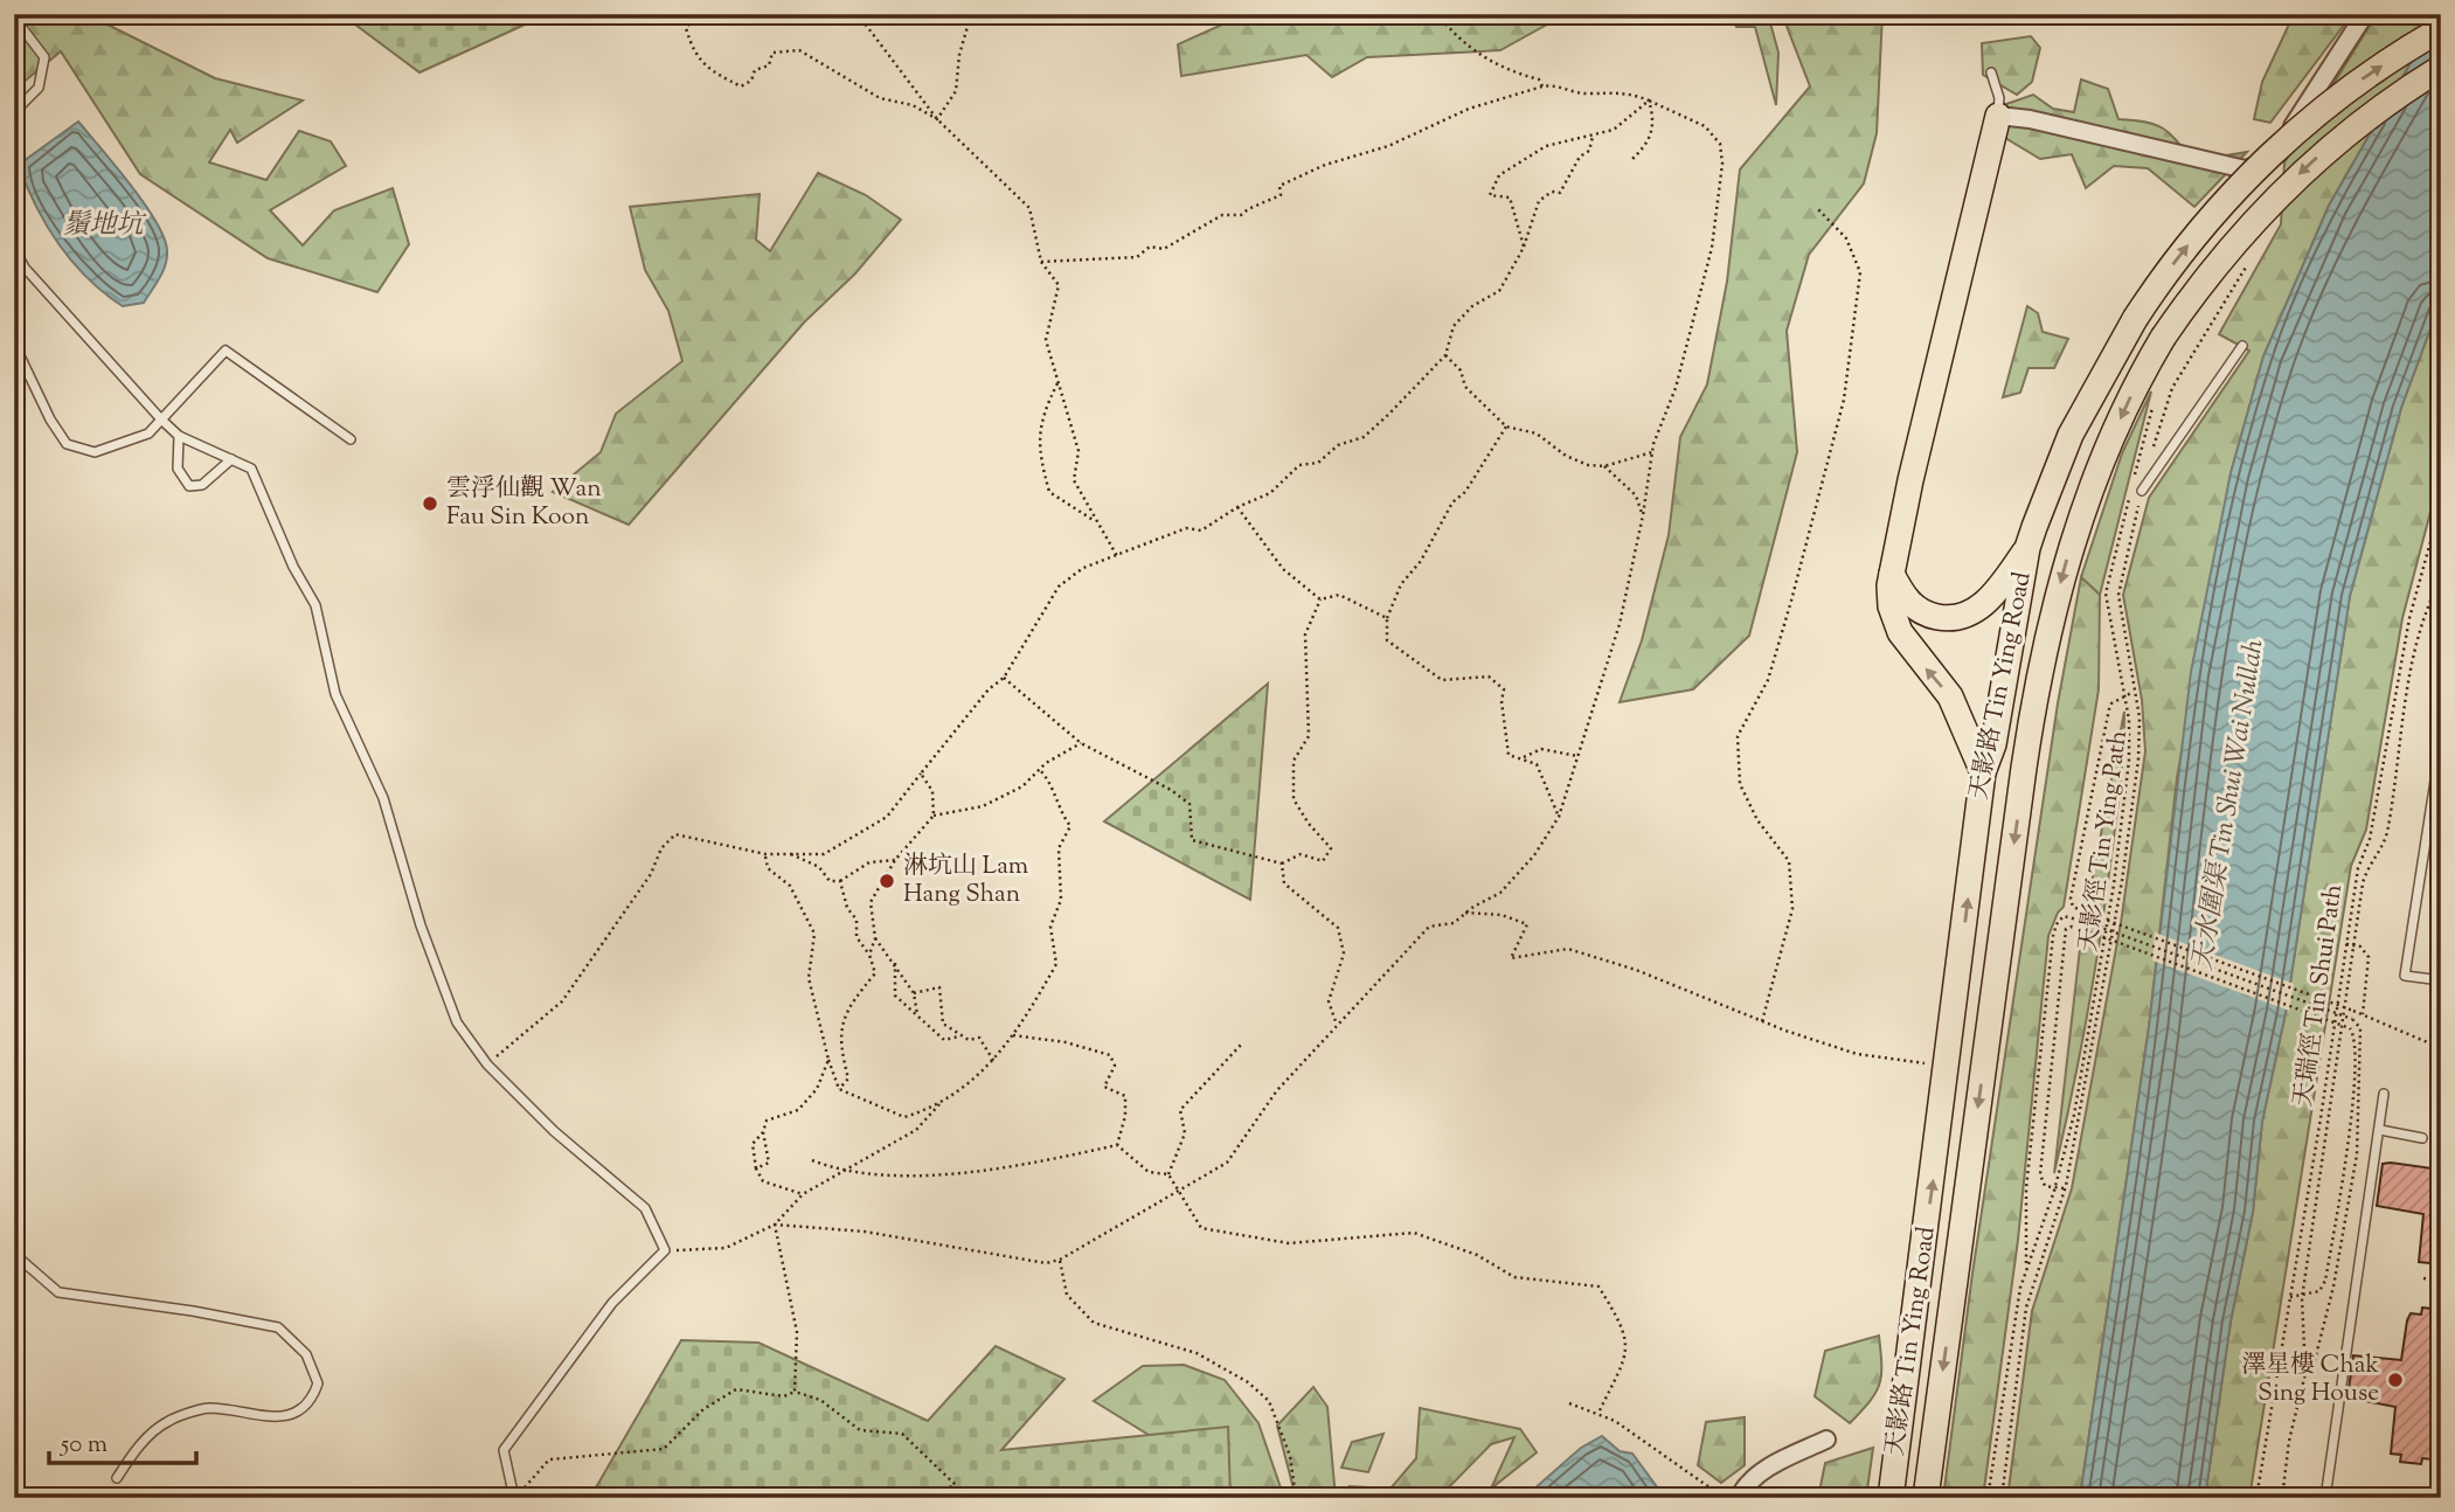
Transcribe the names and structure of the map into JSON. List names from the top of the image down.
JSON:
{
  "streets": {
    "main road": ["天影路 Tin Ying Road"],
    "path": ["天影徑 Tin Ying Path", "天瑞徑 Tin Shui Path"]
  },
  "water": ["鬚地坑", "天水圍渠 Tin Shui Wai Nullah"],
  "places": ["雲浮仙觀 Wan Fau Sin Koon", "淋坑山 Lam Hang Shan", "澤星樓 Chak Sing House"],
  "scale_bar": "50 m"
}
